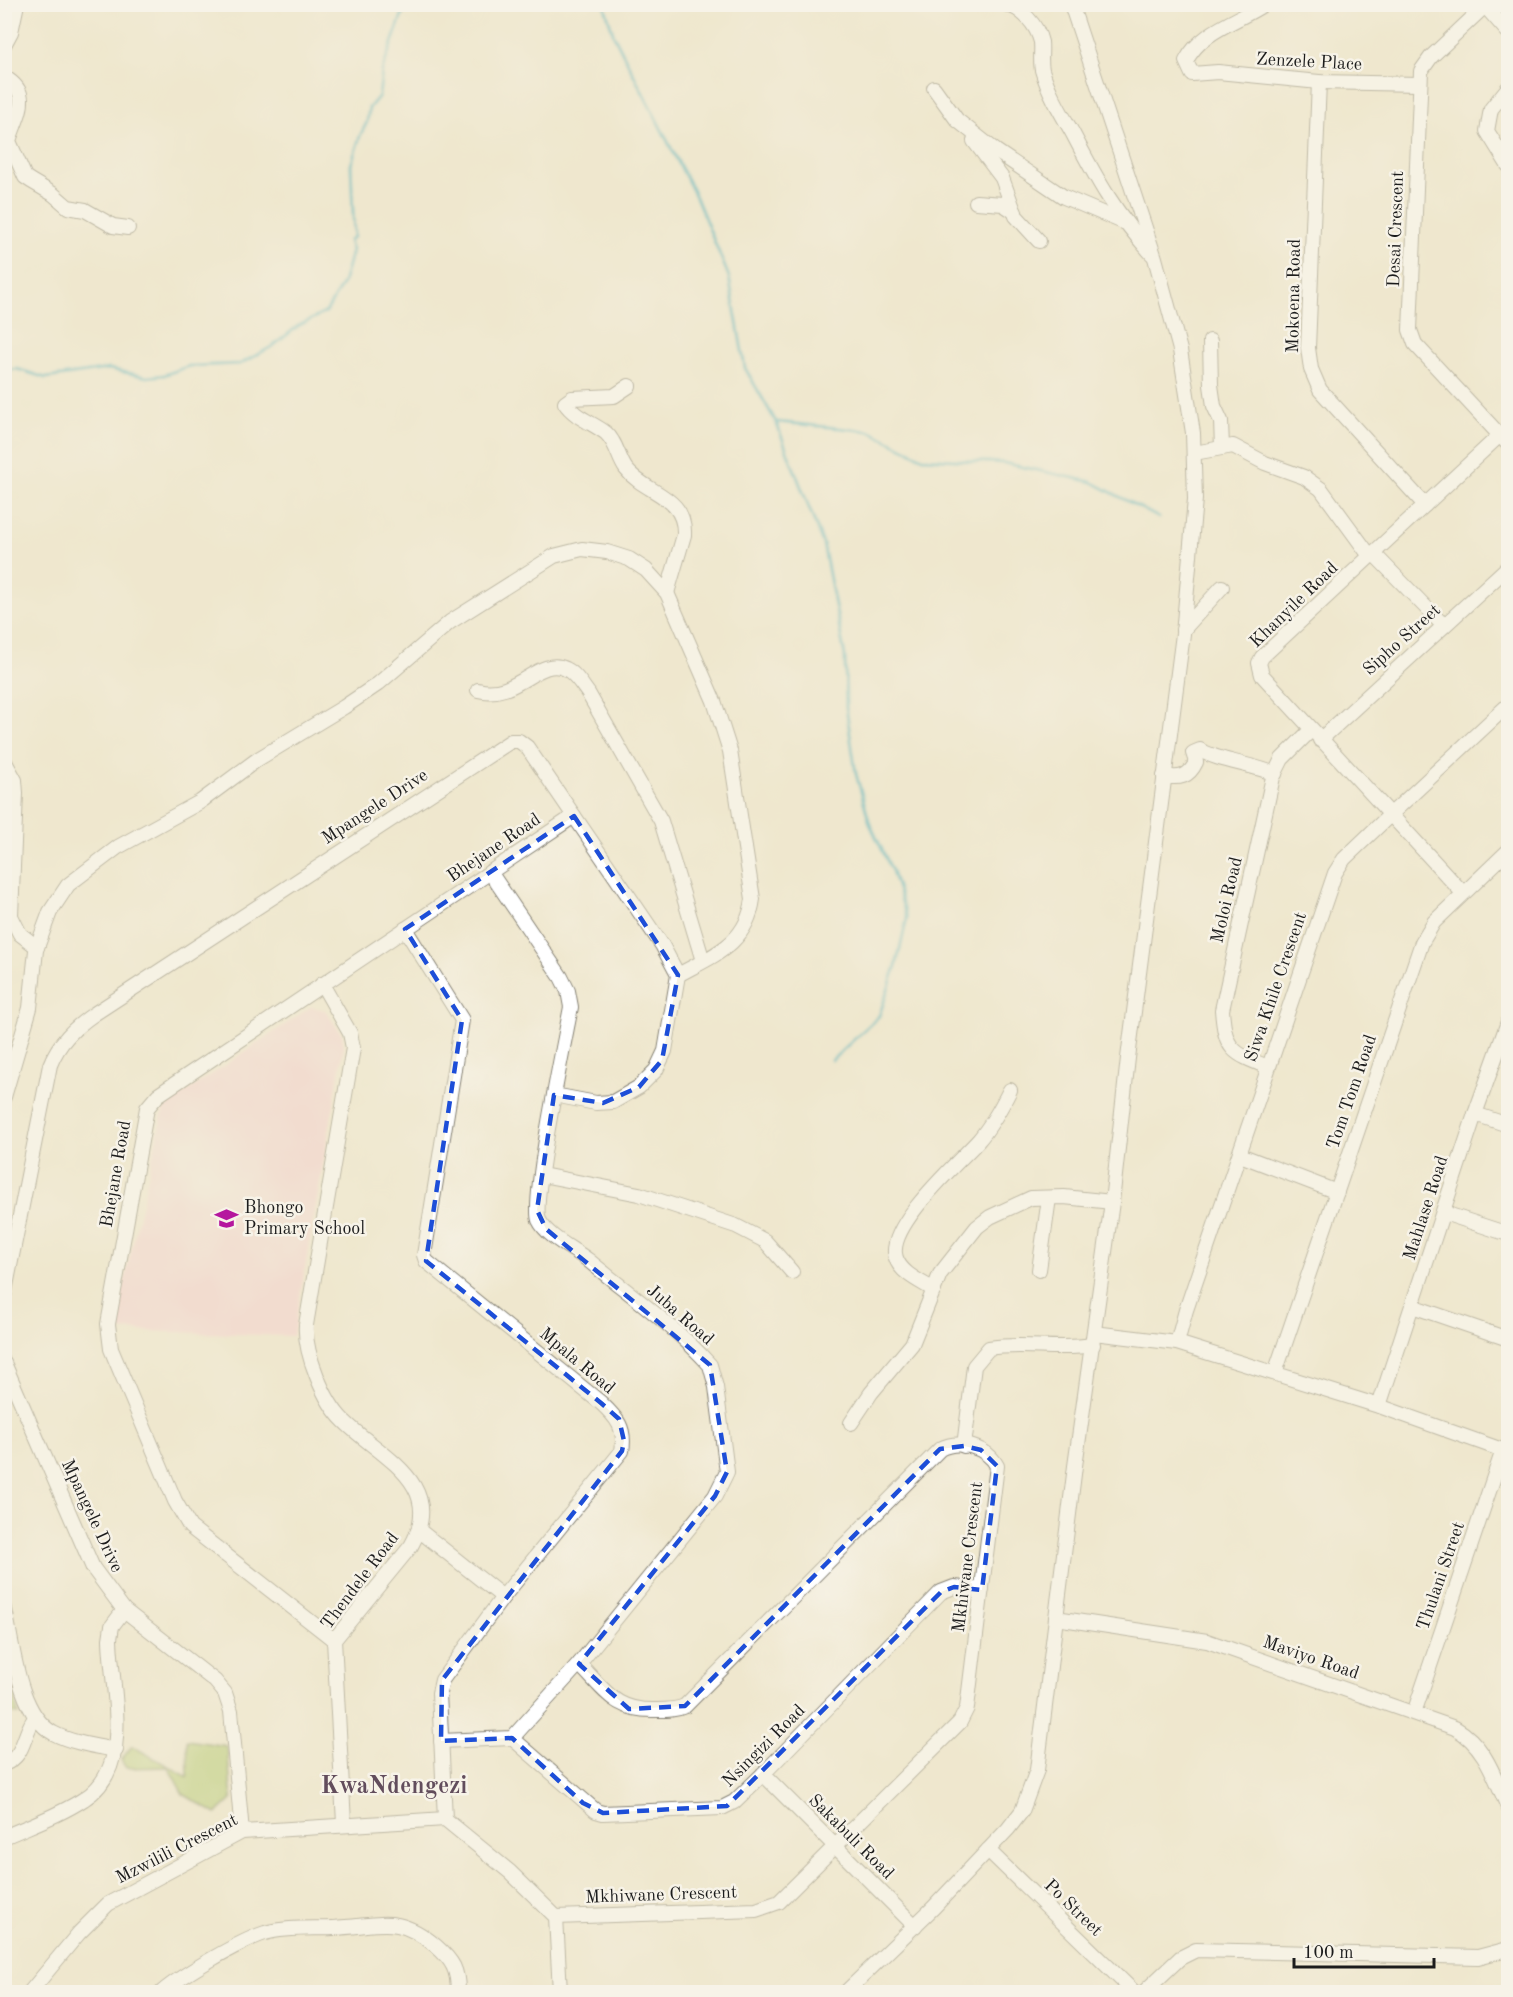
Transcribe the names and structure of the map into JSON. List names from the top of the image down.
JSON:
{
  "streets": {
    "street": [
      "Zenzele Place",
      "Desai Crescent",
      "Mokoena Road",
      "Khanyile Road",
      "Sipho Street",
      "Mpangele Drive",
      "Bhejane Road",
      "Moloi Road",
      "Siwa Khile Crescent",
      "Tom Tom Road",
      "Mahlase Road",
      "Juba Road",
      "Mpala Road",
      "Mkhiwane Crescent",
      "Thulani Street",
      "Thendele Road",
      "Maviyo Road",
      "Nsingizi Road",
      "Sakabuli Road",
      "Mzwilili Crescent",
      "Po Street"
    ]
  },
  "crossings": [
    ["Zenzele Place", "Desai Crescent"],
    ["Zenzele Place", "Mokoena Road"],
    ["Desai Crescent", "Khanyile Road"],
    ["Mokoena Road", "Khanyile Road"],
    ["Khanyile Road", "Sipho Street"],
    ["Khanyile Road", "Moloi Road"],
    ["Khanyile Road", "Siwa Khile Crescent"],
    ["Khanyile Road", "Tom Tom Road"],
    ["Sipho Street", "Moloi Road"],
    ["Mpangele Drive", "Bhejane Road"],
    ["Mpangele Drive", "Mzwilili Crescent"],
    ["Bhejane Road", "Juba Road"],
    ["Bhejane Road", "Mpala Road"],
    ["Bhejane Road", "Thendele Road"],
    ["Moloi Road", "Siwa Khile Crescent"],
    ["Juba Road", "Nsingizi Road"],
    ["Mpala Road", "Mzwilili Crescent"],
    ["Mkhiwane Crescent", "Nsingizi Road"],
    ["Mkhiwane Crescent", "Sakabuli Road"],
    ["Thulani Street", "Maviyo Road"],
    ["Thendele Road", "Mzwilili Crescent"],
    ["Nsingizi Road", "Sakabuli Road"]
  ],
  "districts": ["KwaNdengezi"],
  "places": {
    "school or university": ["Bhongo Primary School"]
  },
  "scale_bar": "100 m"
}
